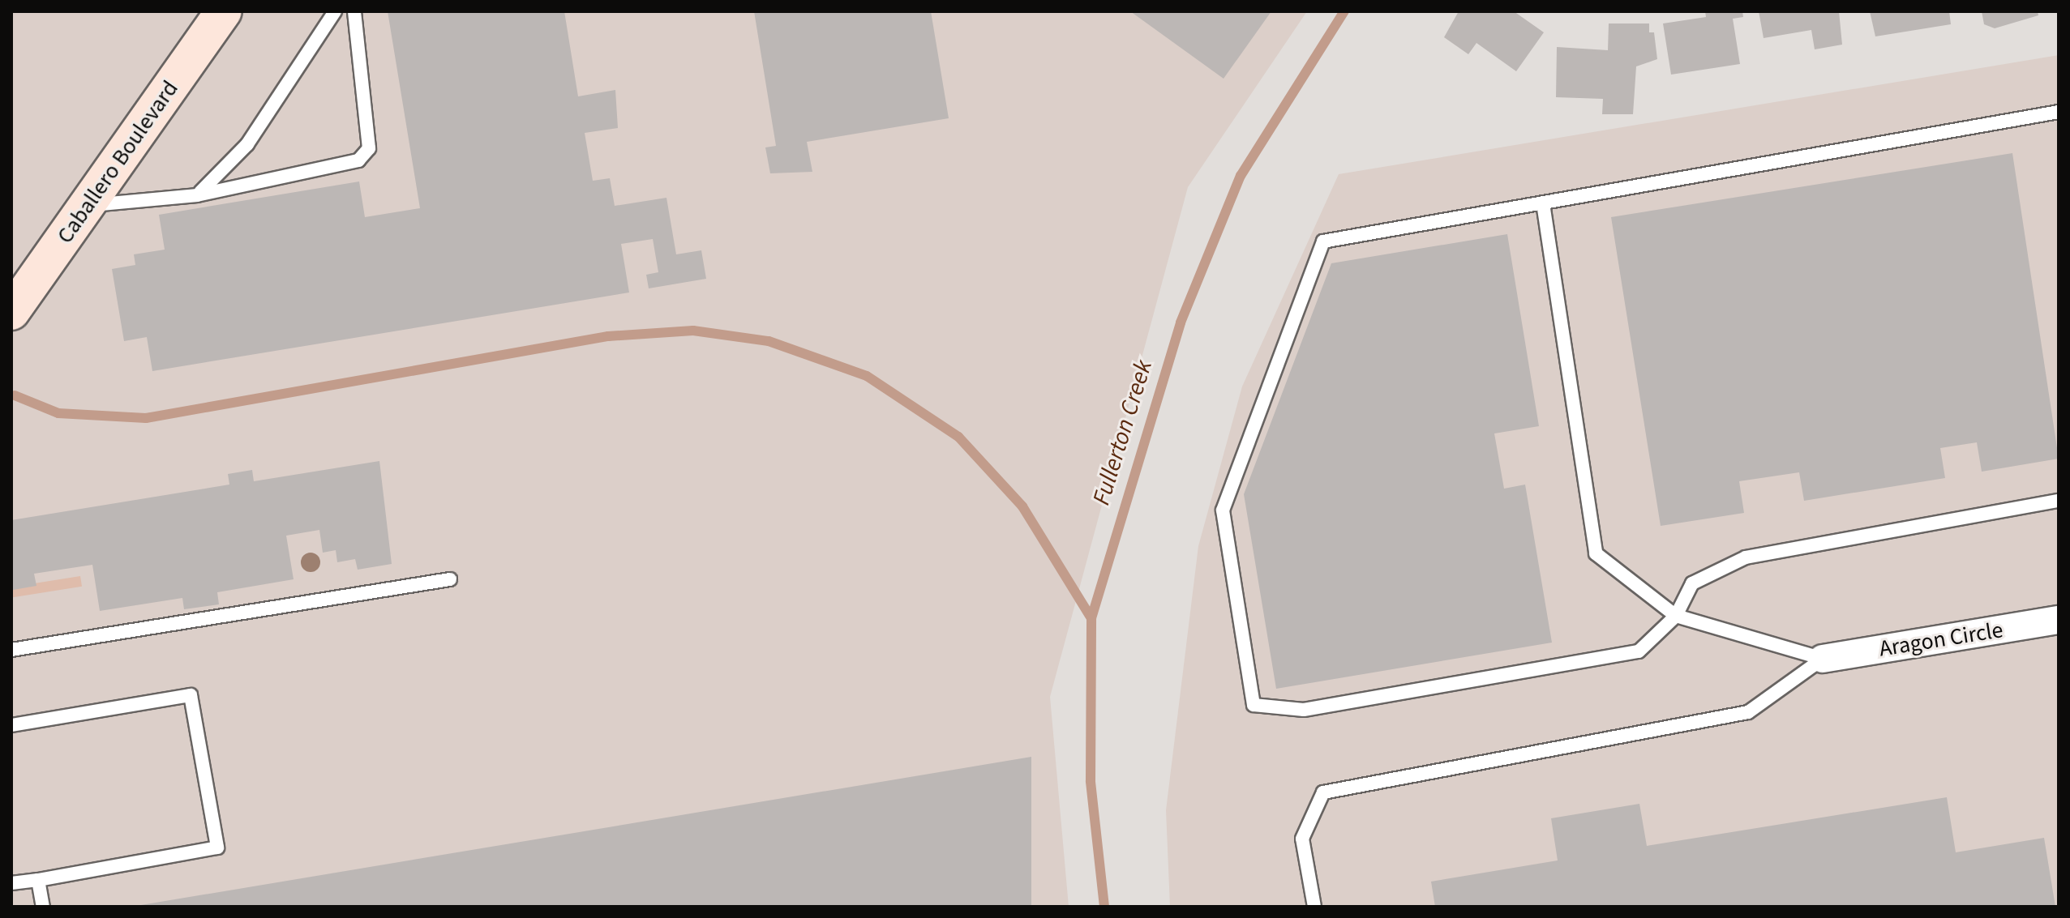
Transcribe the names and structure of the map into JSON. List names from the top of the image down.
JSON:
{
  "streets": {
    "street": ["Caballero Boulevard", "Aragon Circle"]
  },
  "water": ["Fullerton Creek"]
}
